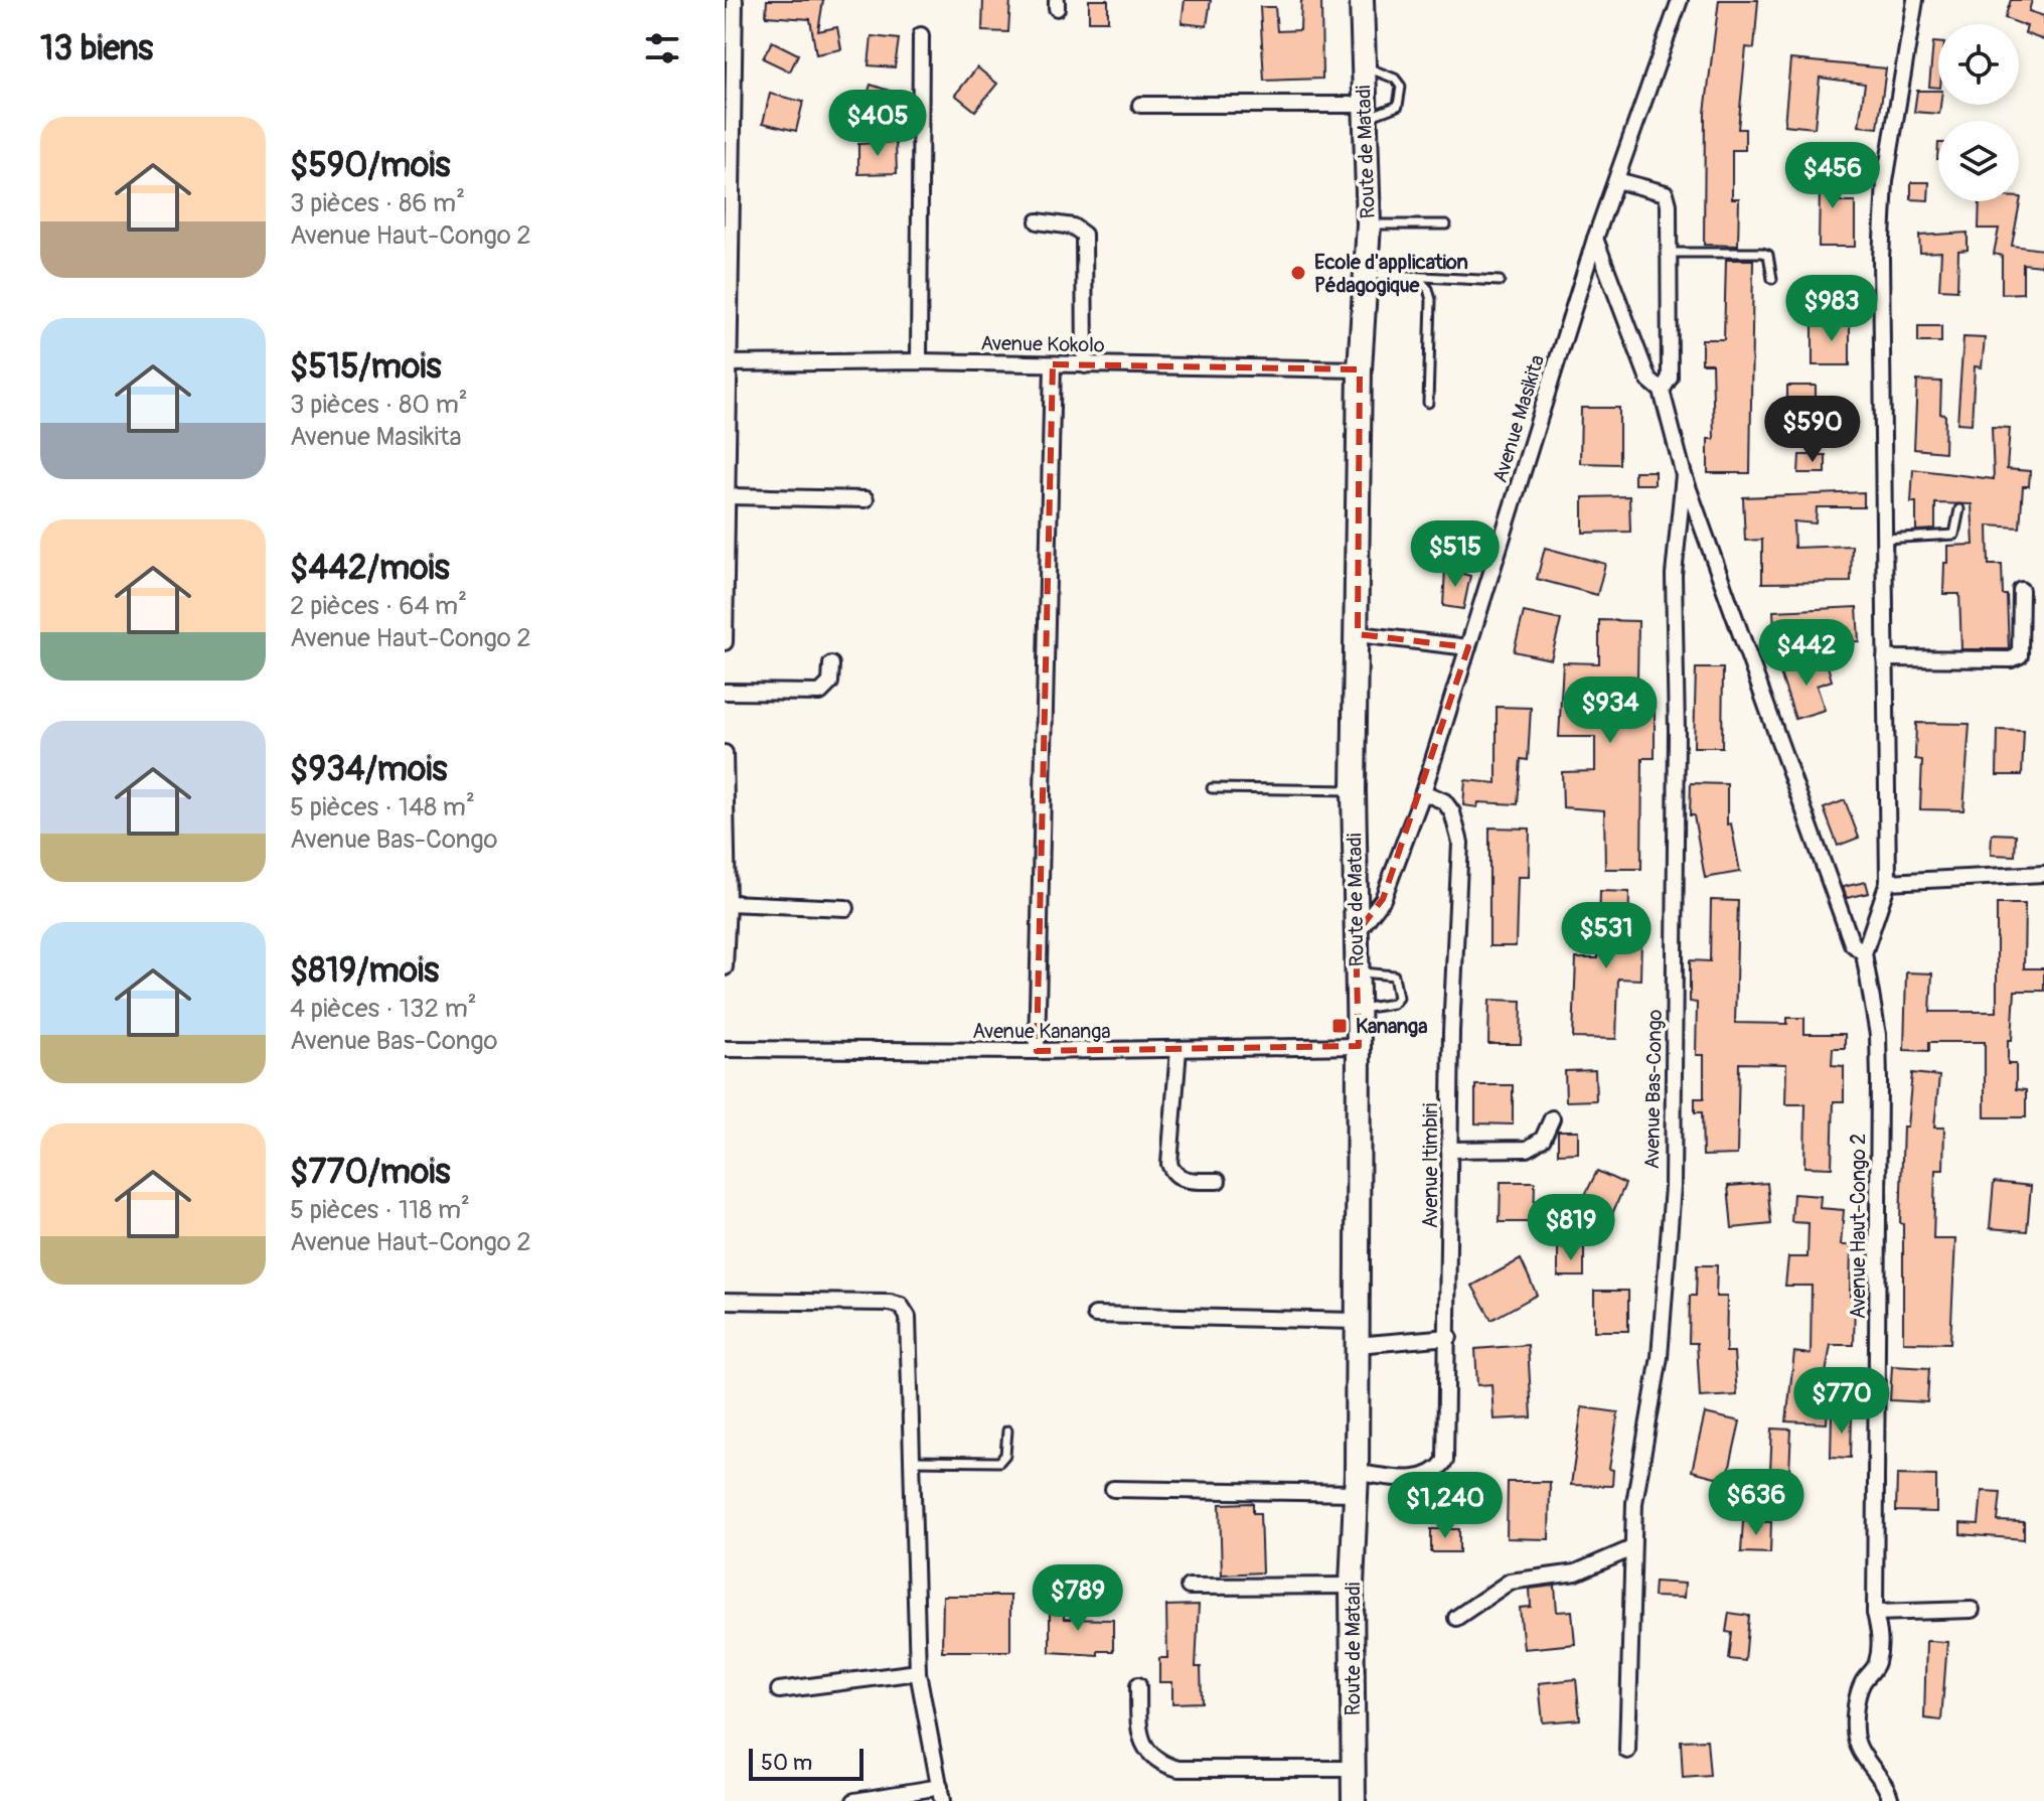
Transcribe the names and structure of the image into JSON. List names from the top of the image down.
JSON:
{
  "streets": {
    "main road": ["Route de Matadi"],
    "street": [
      "Avenue Kokolo",
      "Avenue Masikita",
      "Avenue Kananga",
      "Avenue Bas-Congo",
      "Avenue Itimbiri",
      "Avenue Haut-Congo 2"
    ]
  },
  "crossings": [
    ["Route de Matadi", "Avenue Kokolo"],
    ["Route de Matadi", "Avenue Masikita"],
    ["Route de Matadi", "Avenue Kananga"],
    ["Route de Matadi", "Avenue Itimbiri"],
    ["Avenue Masikita", "Avenue Itimbiri"]
  ],
  "places": {
    "other": ["Ecole d'application Pédagogique"],
    "transit": ["Kananga"]
  },
  "scale_bar": "50 m",
  "page": {
    "heading": "13 biens",
    "price": [
      "$405",
      "$456",
      "$983",
      "$590",
      "$515",
      "$442",
      "$934",
      "$531",
      "$819",
      "$770",
      "$636",
      "$1,240",
      "$789"
    ],
    "list": [
      {
        "name": "$590/mois",
        "note": "3 pièces · 86 m² · Avenue Haut-Congo 2"
      },
      {
        "name": "$515/mois",
        "note": "3 pièces · 80 m² · Avenue Masikita"
      },
      {
        "name": "$442/mois",
        "note": "2 pièces · 64 m² · Avenue Haut-Congo 2"
      },
      {
        "name": "$934/mois",
        "note": "5 pièces · 148 m² · Avenue Bas-Congo"
      },
      {
        "name": "$819/mois",
        "note": "4 pièces · 132 m² · Avenue Bas-Congo"
      },
      {
        "name": "$770/mois",
        "note": "5 pièces · 118 m² · Avenue Haut-Congo 2"
      }
    ],
    "scale": "50 m"
  }
}
